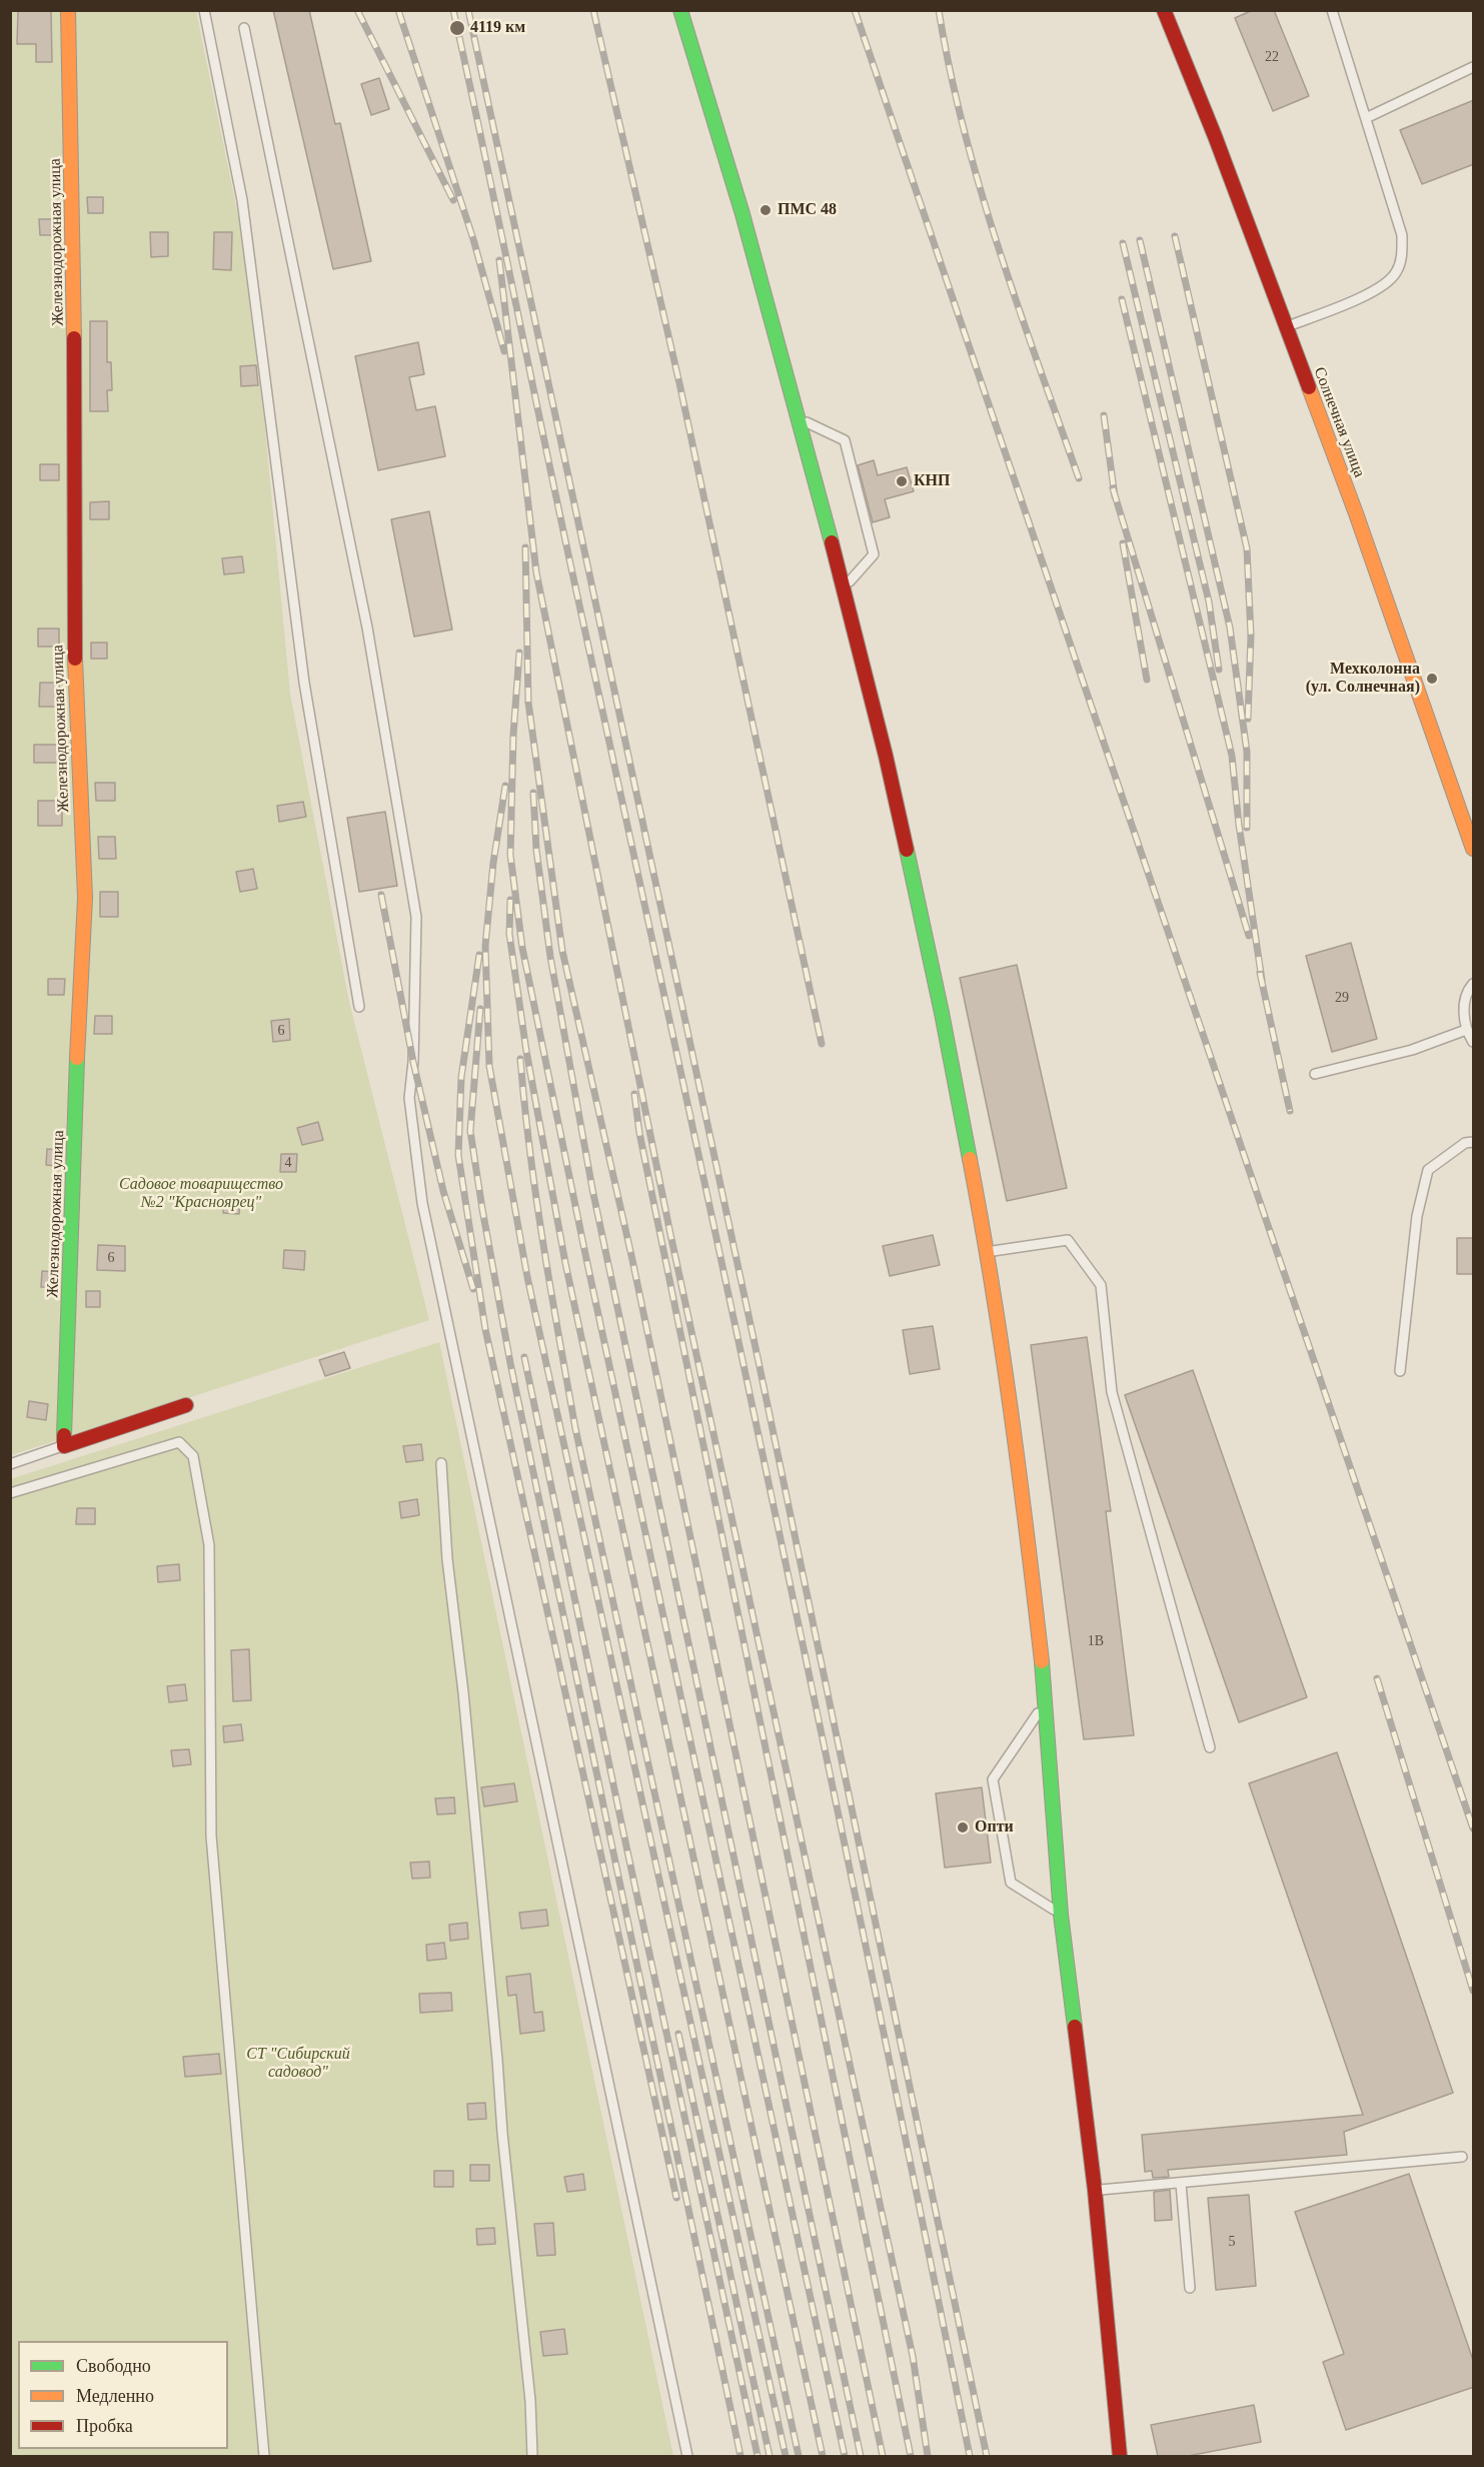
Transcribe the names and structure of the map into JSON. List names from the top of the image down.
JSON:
{
  "streets": {
    "main road": ["Железнодорожная улица", "Солнечная улица"]
  },
  "parks": ["Садовое товарищество №2 \"Красноярец\"", "СТ \"Сибирский садовод\""],
  "places": [
    "4119 км",
    "ПМС 48",
    "КНП",
    "Мехколонна (ул. Солнечная)",
    "Опти"
  ],
  "house_numbers": [
    "22",
    "29",
    "6",
    "4",
    "6",
    "1В",
    "5"
  ],
  "legend": ["Свободно", "Медленно", "Пробка"]
}
